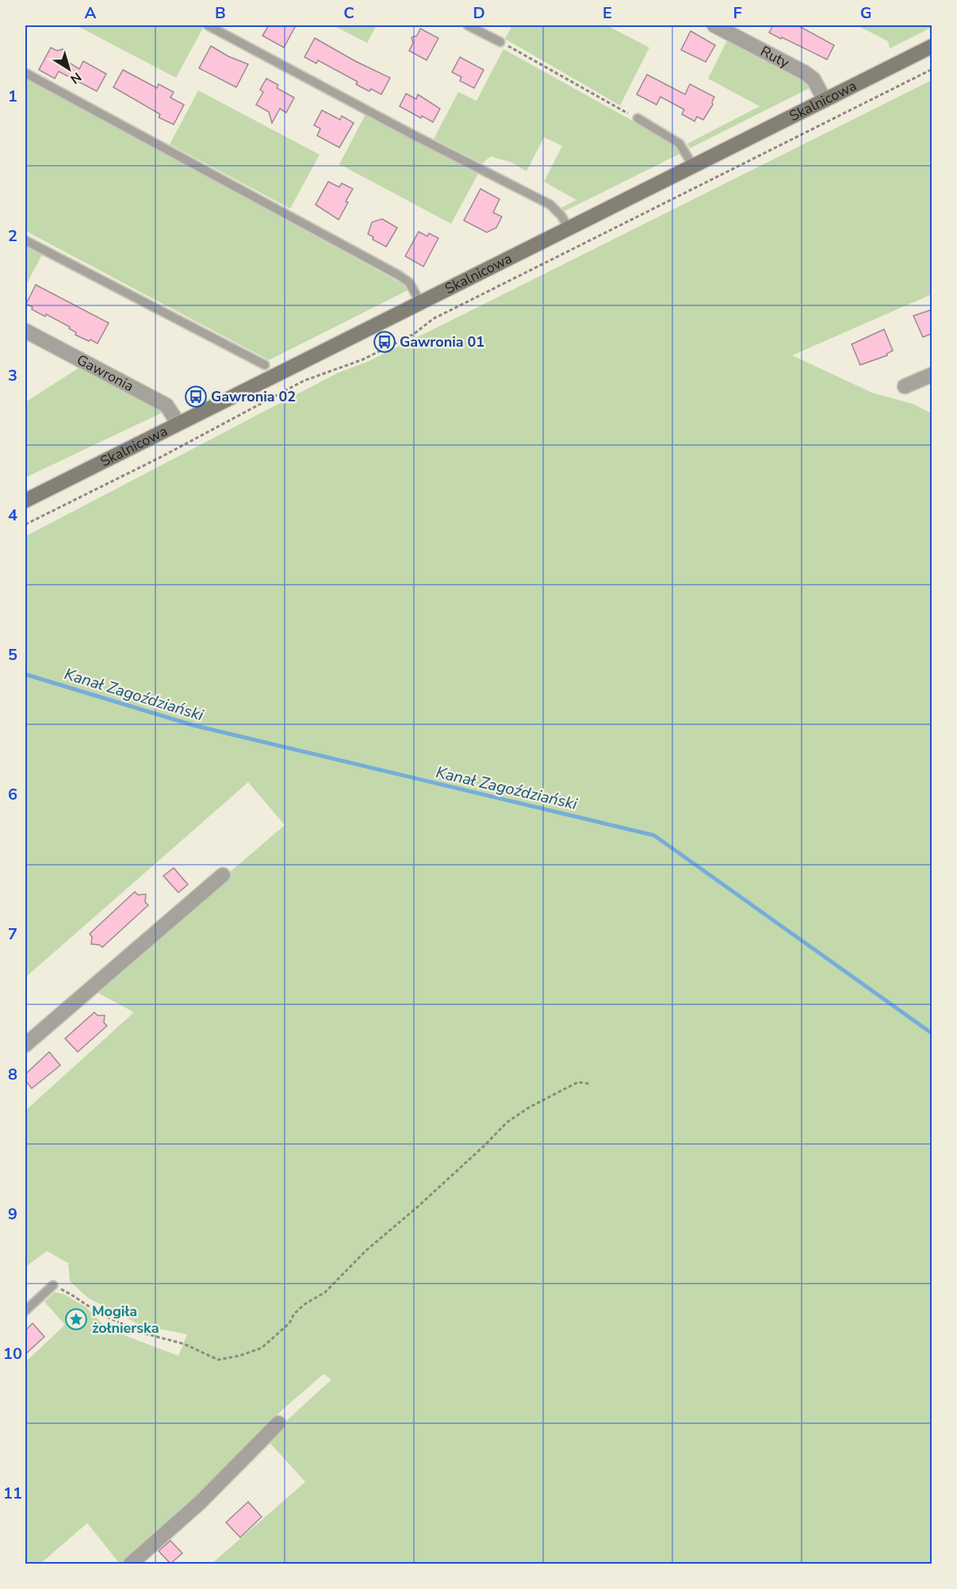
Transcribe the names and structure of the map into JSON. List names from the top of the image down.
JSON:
{
  "streets": {
    "street": ["Ruty", "Skalnicowa", "Gawronia"]
  },
  "crossings": [
    ["Ruty", "Skalnicowa"],
    ["Skalnicowa", "Gawronia"]
  ],
  "water": ["Kanał Zagoździański"],
  "places": {
    "bus stop": ["Gawronia 01", "Gawronia 02"],
    "place": ["Mogiła żołnierska"]
  },
  "north": "bottom right",
  "grid": {
    "columns": [
      "A",
      "B",
      "C",
      "D",
      "E",
      "F",
      "G"
    ],
    "rows": [
      "1",
      "2",
      "3",
      "4",
      "5",
      "6",
      "7",
      "8",
      "9",
      "10",
      "11"
    ]
  }
}
